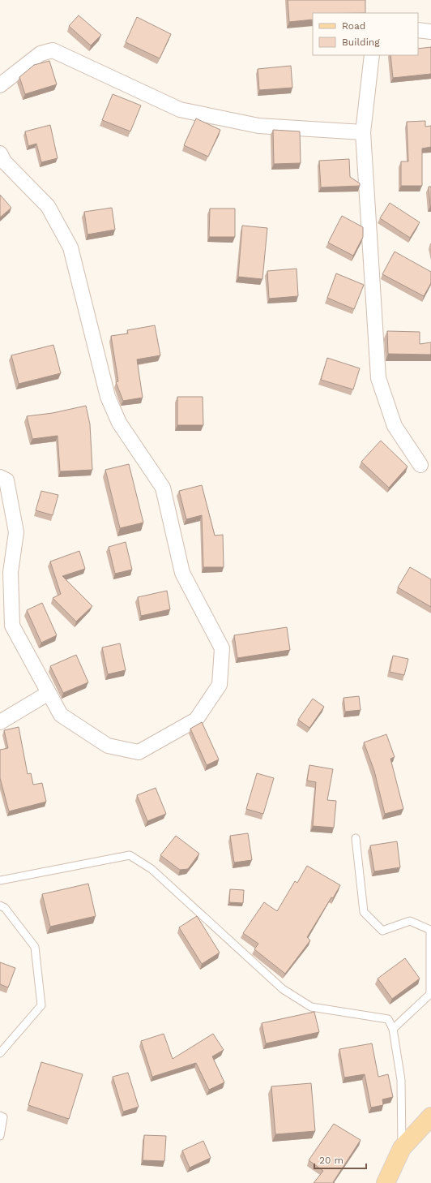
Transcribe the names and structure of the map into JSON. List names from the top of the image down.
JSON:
{
  "legend": ["Road", "Building"],
  "scale_bar": "20 m"
}
